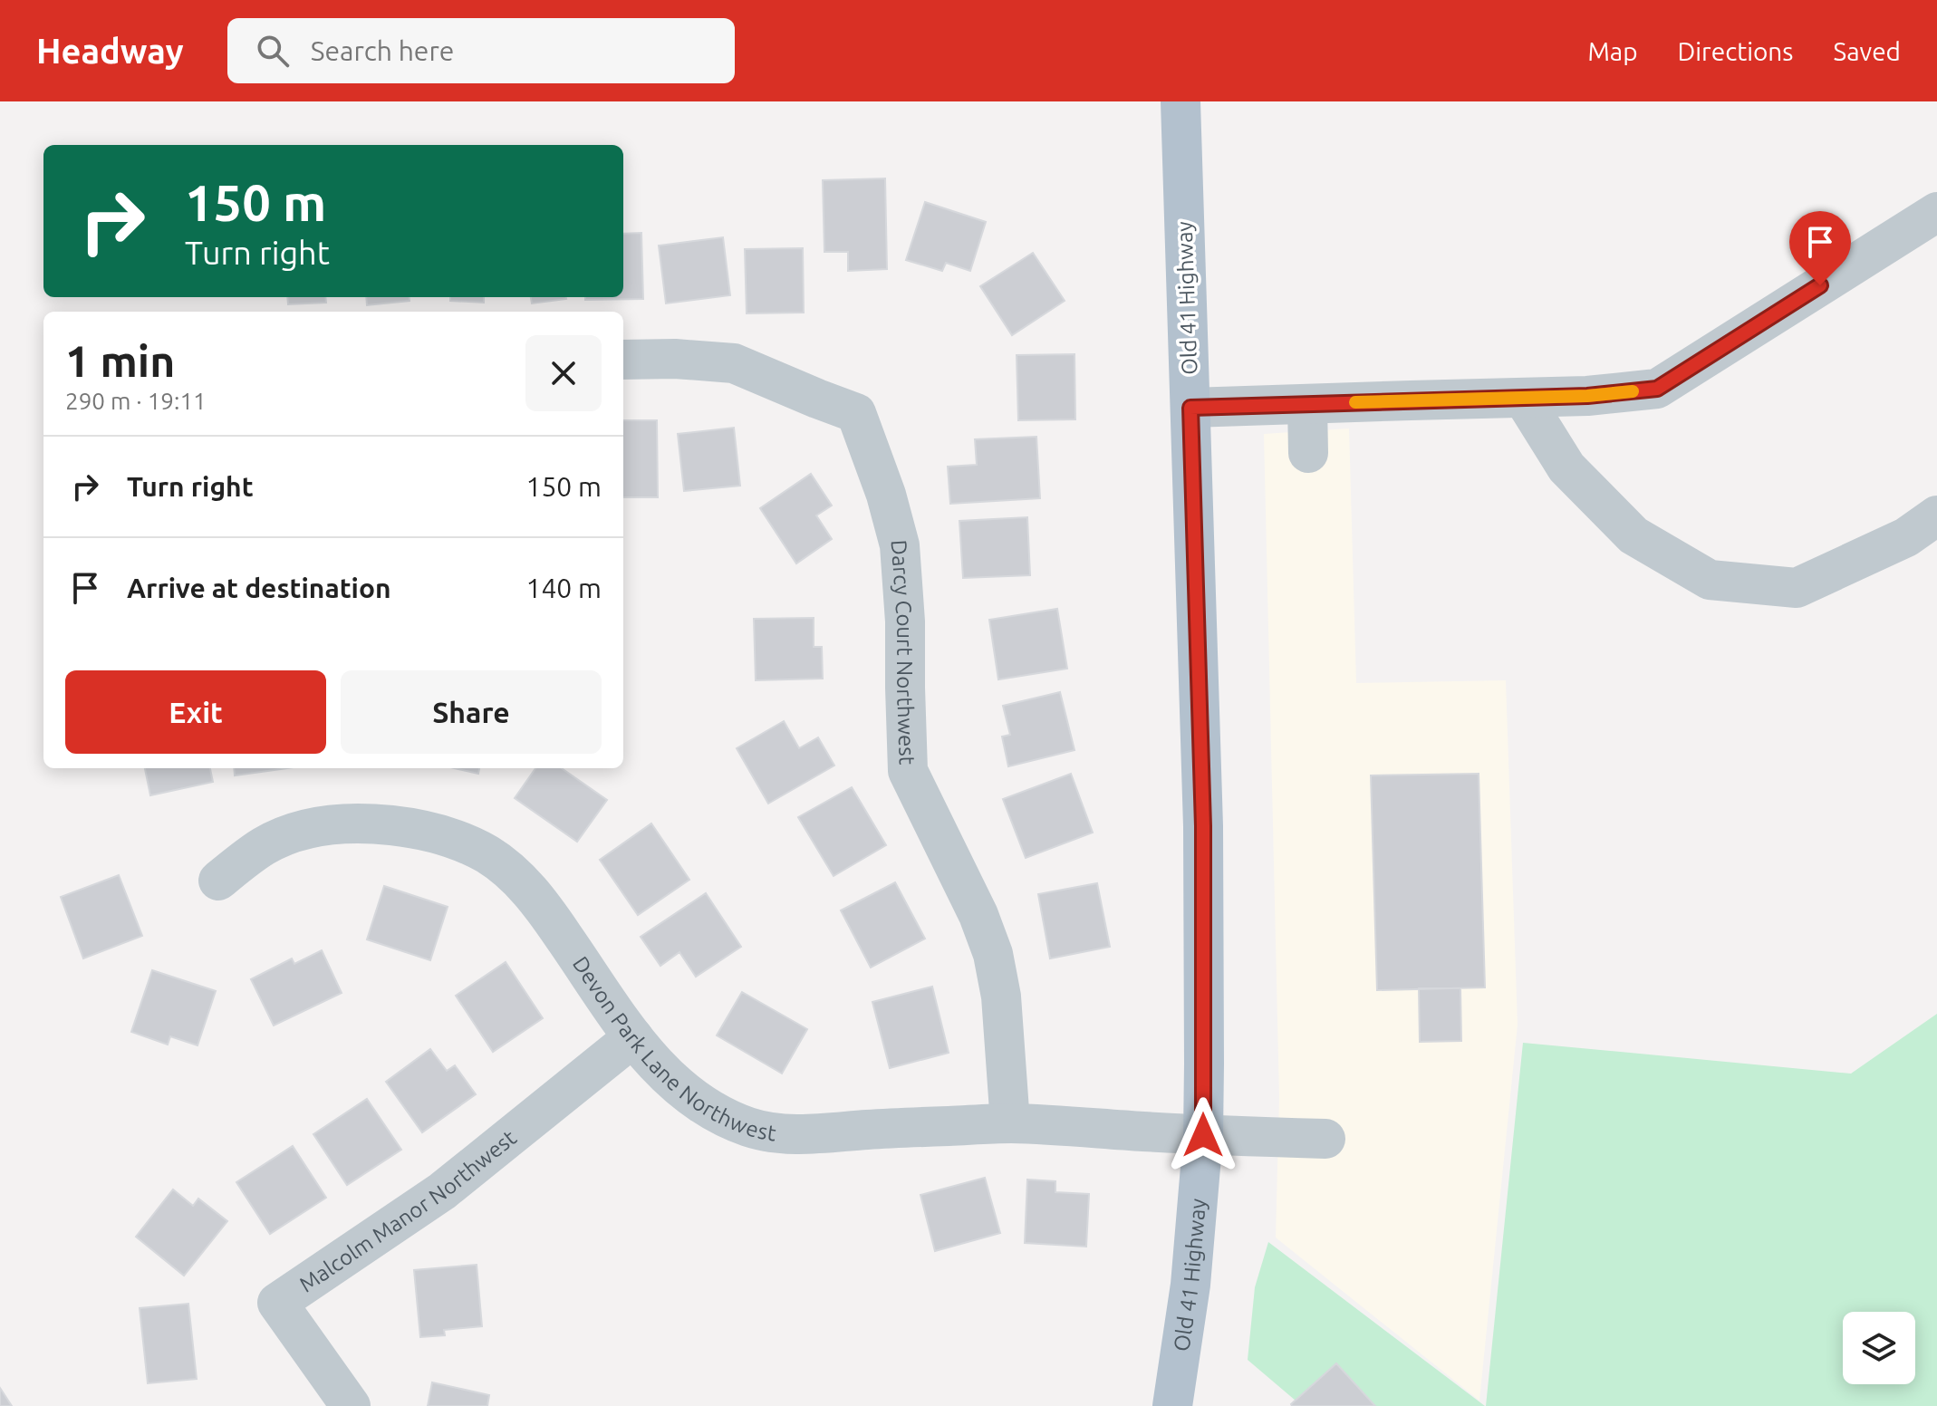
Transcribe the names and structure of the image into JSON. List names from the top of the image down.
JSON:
{
  "streets": {
    "main road": ["Old 41 Highway"],
    "street": ["Darcy Court Northwest", "Devon Park Lane Northwest", "Malcolm Manor Northwest"]
  },
  "crossings": [
    ["Old 41 Highway", "Devon Park Lane Northwest"],
    ["Darcy Court Northwest", "Devon Park Lane Northwest"],
    ["Devon Park Lane Northwest", "Malcolm Manor Northwest"]
  ],
  "page": {
    "header": "Headway",
    "search": "Search here",
    "nav": ["Map", "Directions", "Saved"],
    "turn": ["150 m", "Turn right"],
    "heading": ["1 min", "290 m · 19:11"],
    "list": [
      {
        "name": "Turn right",
        "value": "150 m"
      },
      {
        "name": "Arrive at destination",
        "value": "140 m"
      }
    ],
    "buttons": ["Exit", "Share"]
  }
}
